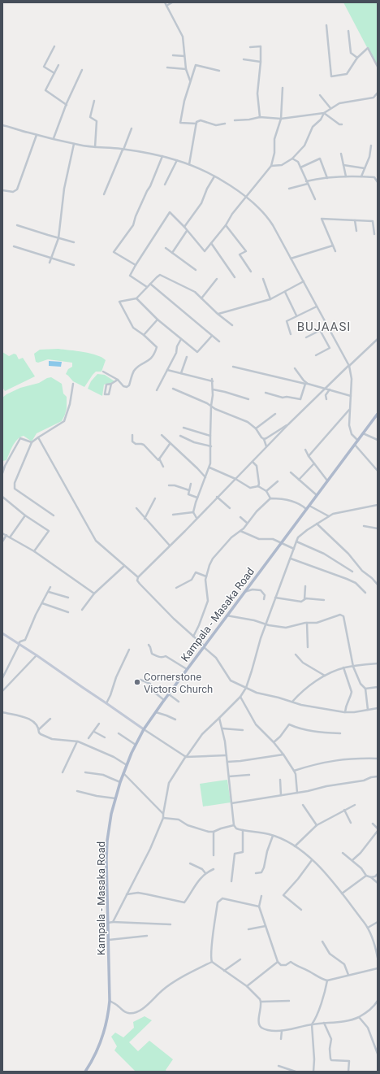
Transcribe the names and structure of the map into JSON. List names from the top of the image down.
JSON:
{
  "streets": {
    "main road": ["Kampala - Masaka Road"]
  },
  "districts": ["BUJAASI"],
  "places": ["Cornerstone Victors Church"]
}
